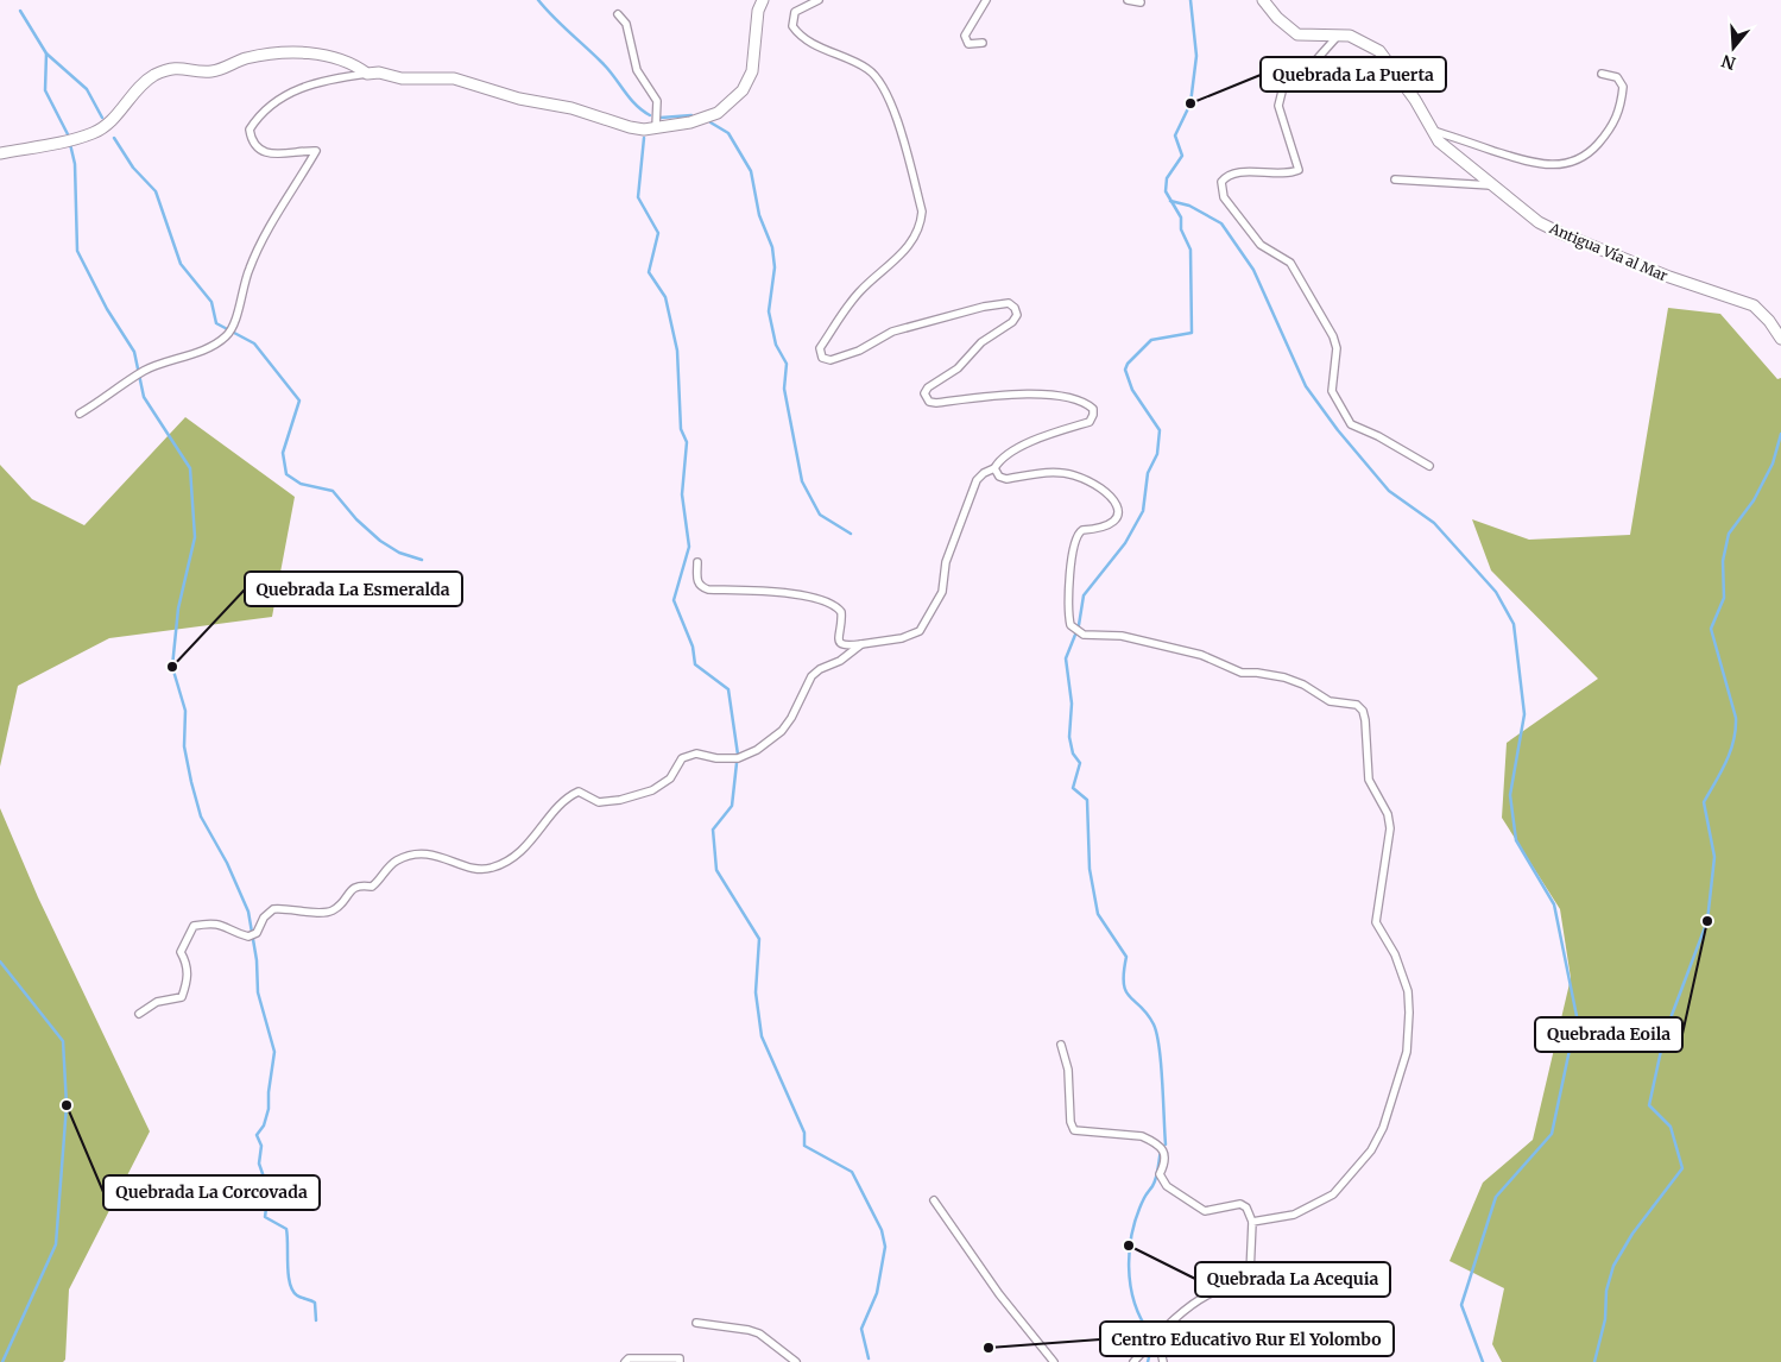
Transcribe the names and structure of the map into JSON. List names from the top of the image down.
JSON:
{
  "streets": {
    "main road": ["Antigua Vía al Mar"]
  },
  "places": [
    "Quebrada La Puerta",
    "Quebrada La Esmeralda",
    "Quebrada Eoila",
    "Quebrada La Corcovada",
    "Quebrada La Acequia",
    "Centro Educativo Rur El Yolombo"
  ],
  "north": "bottom"
}
